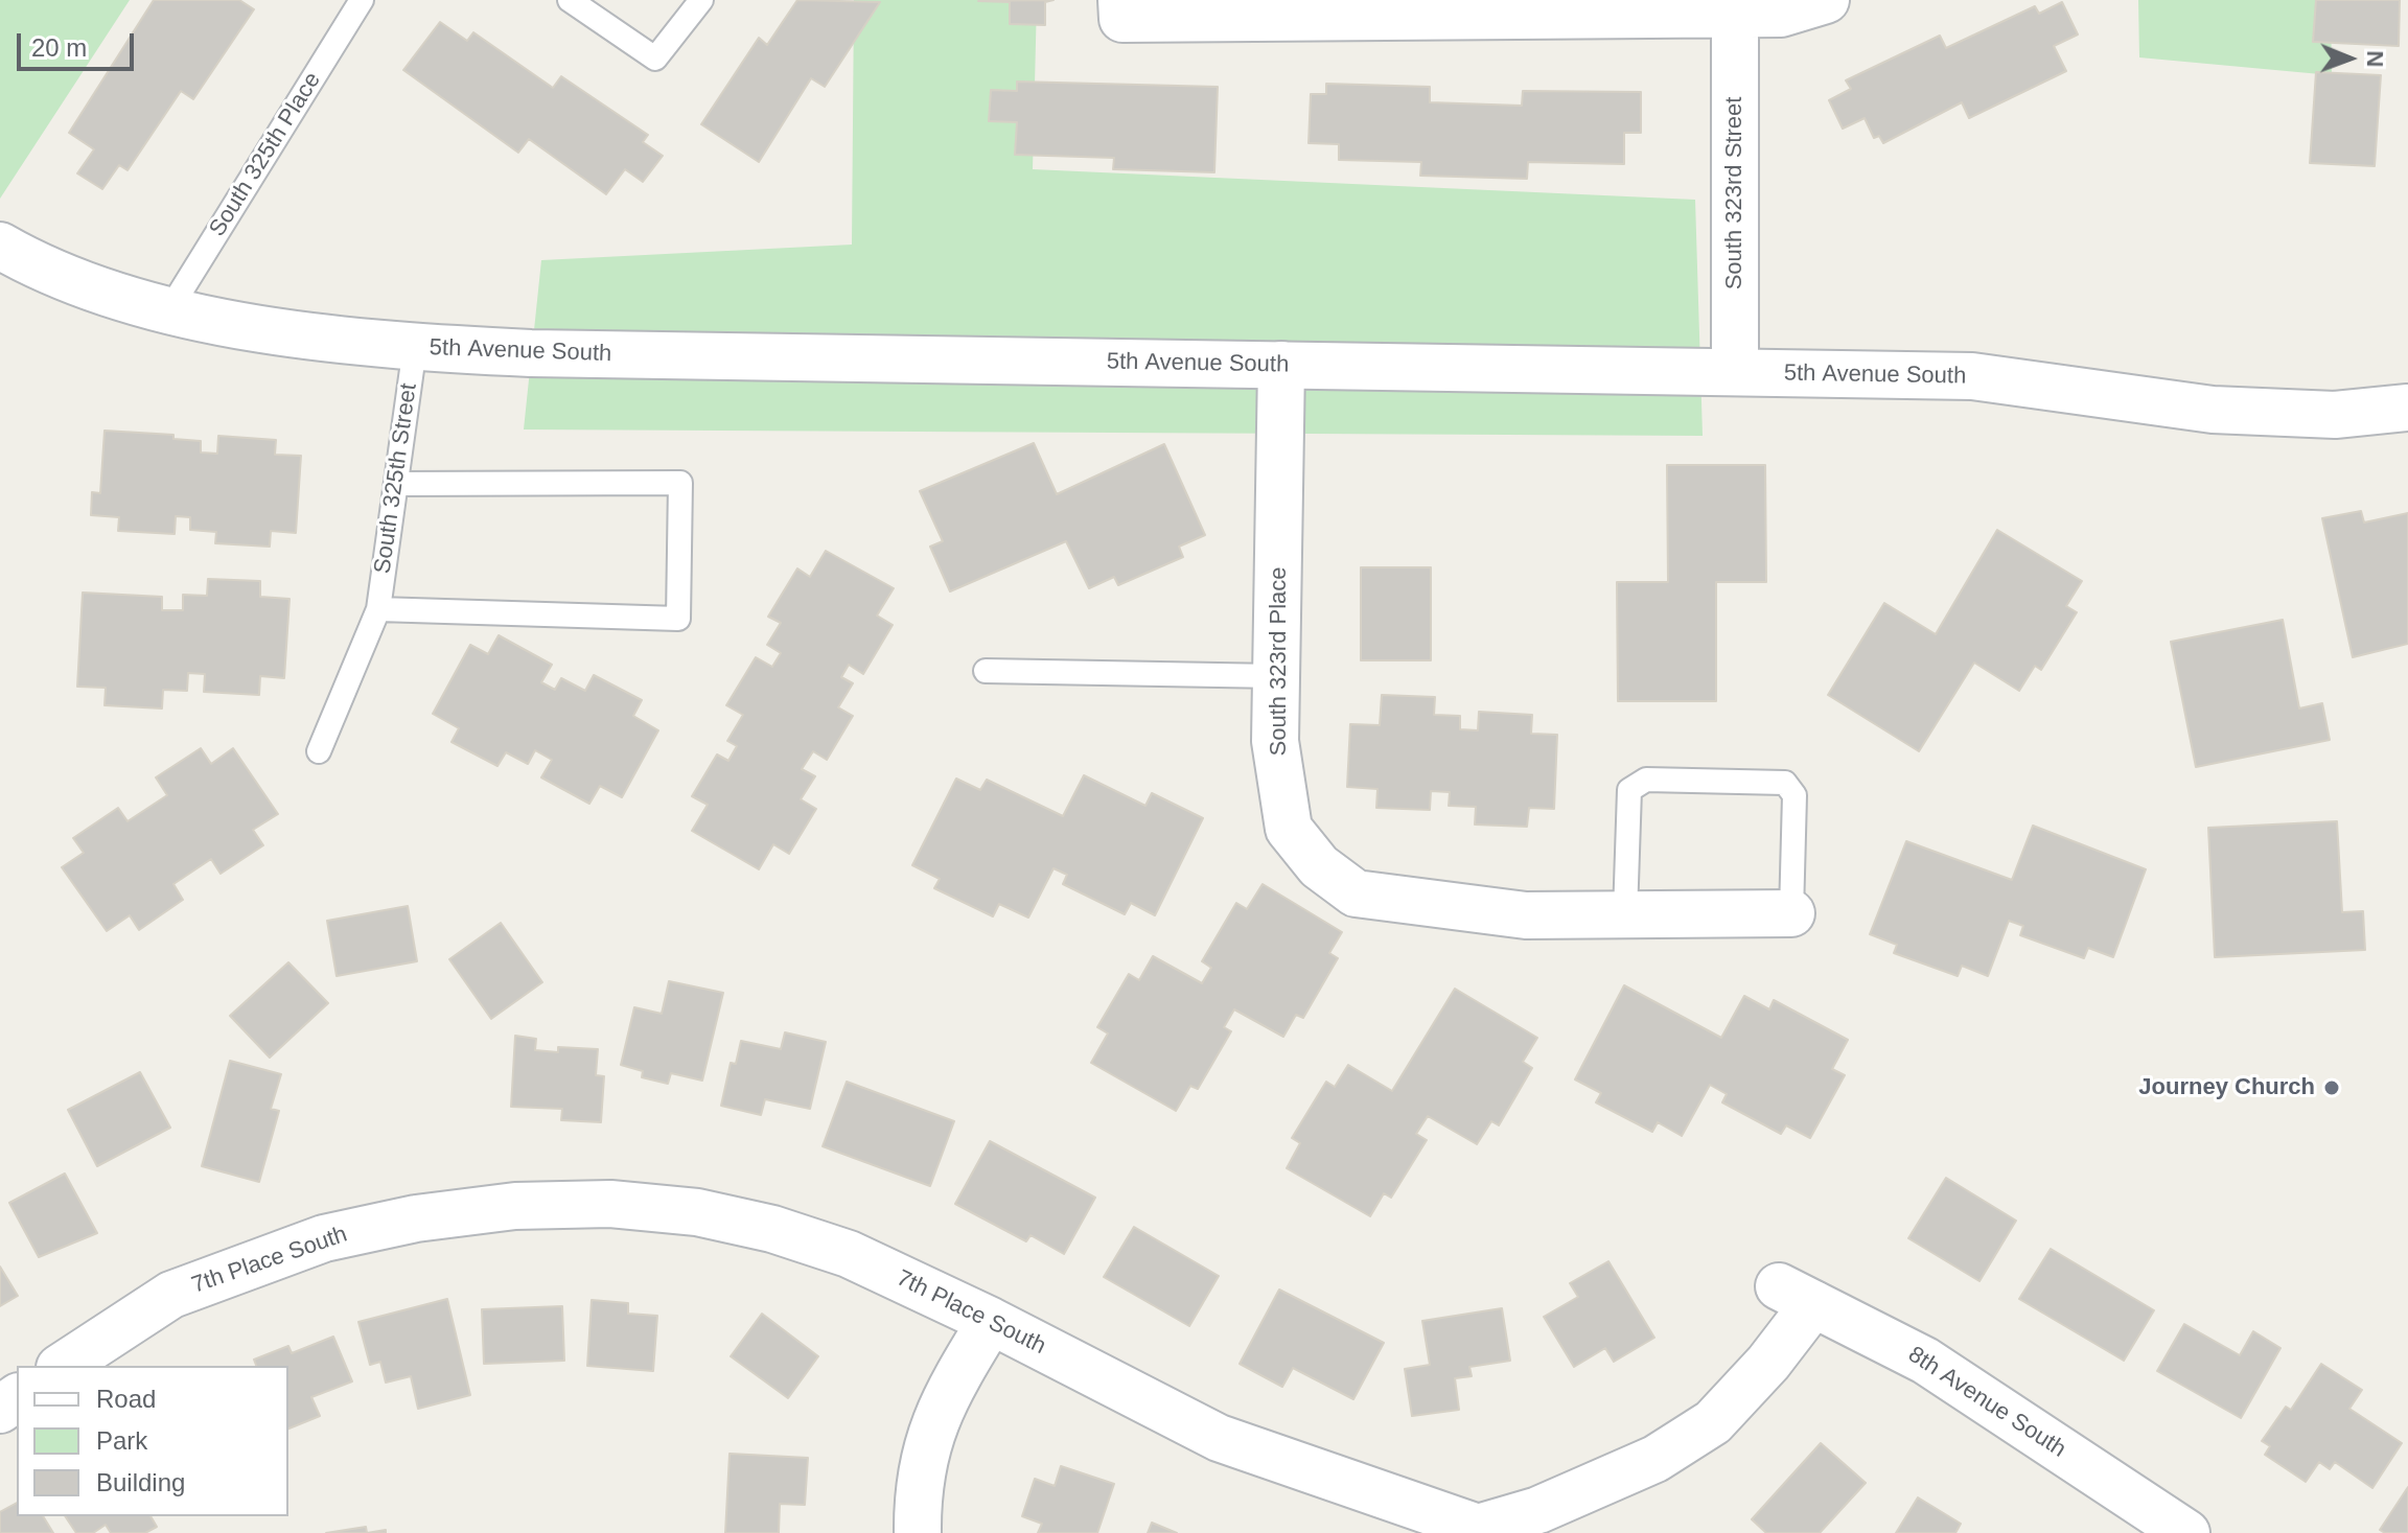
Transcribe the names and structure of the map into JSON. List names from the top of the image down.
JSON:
{
  "streets": {
    "street": [
      "South 323rd Street",
      "5th Avenue South",
      "South 323rd Place",
      "7th Place South",
      "8th Avenue South"
    ],
    "lane": ["South 325th Place", "South 325th Street"]
  },
  "crossings": [
    ["South 325th Place", "5th Avenue South"],
    ["South 323rd Street", "5th Avenue South"],
    ["5th Avenue South", "South 325th Street"],
    ["5th Avenue South", "South 323rd Place"],
    ["7th Place South", "8th Avenue South"]
  ],
  "places": ["Journey Church"],
  "legend": ["Road", "Park", "Building"],
  "scale_bar": "20 m",
  "north": "right"
}
